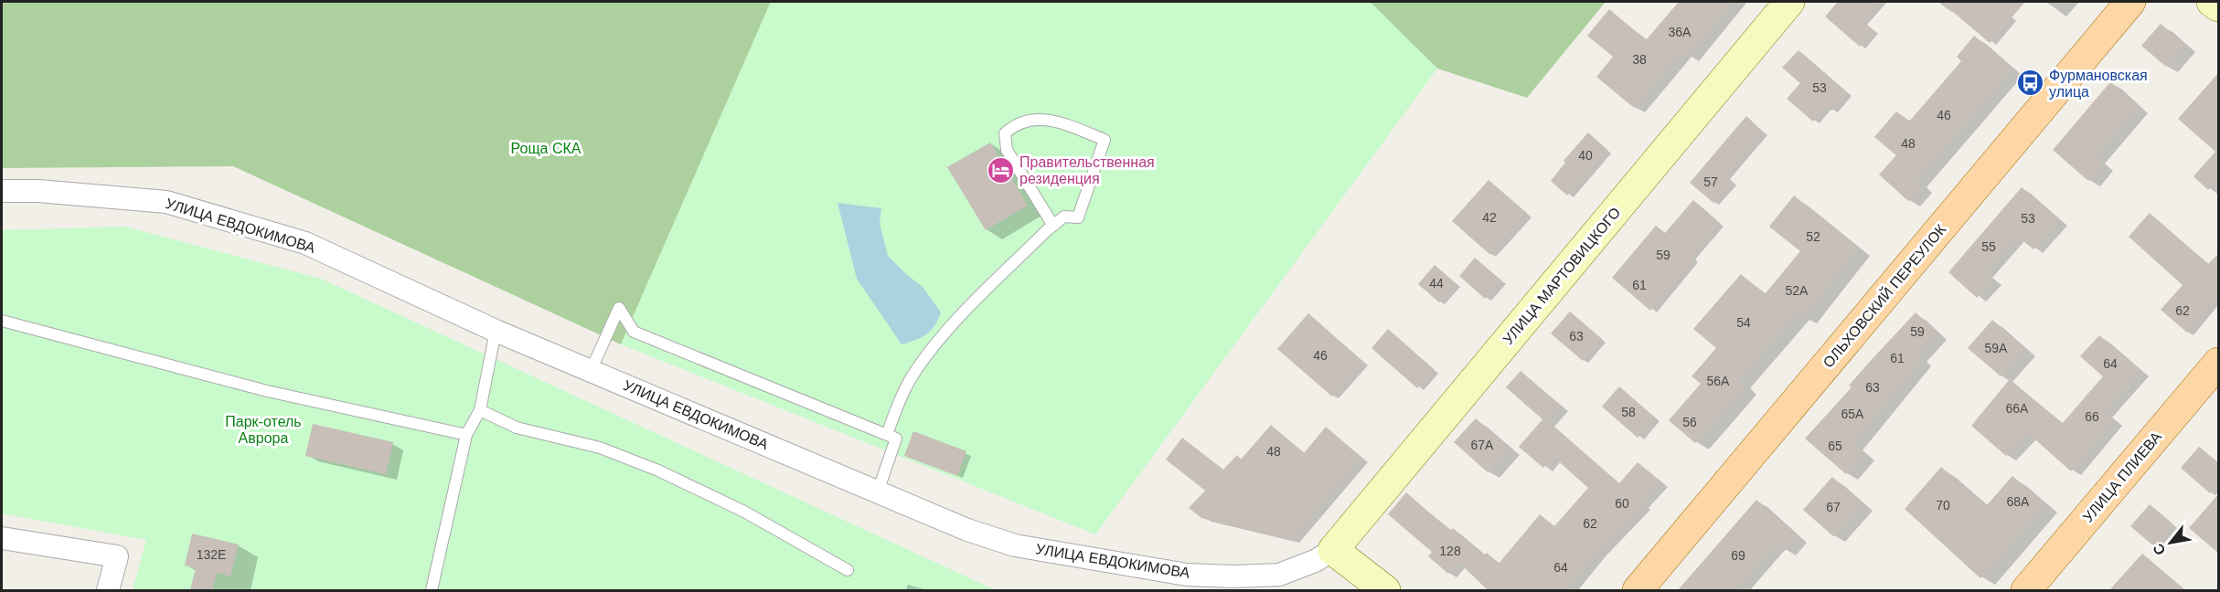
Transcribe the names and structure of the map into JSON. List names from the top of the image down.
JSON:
{
  "streets": {
    "main road": ["ОЛЬХОВСКИЙ ПЕРЕУЛОК", "УЛИЦА ПЛИЕВА"],
    "street": ["УЛИЦА ЕВДОКИМОВА", "УЛИЦА МАРТОВИЦКОГО"]
  },
  "crossings": [
    ["УЛИЦА ЕВДОКИМОВА", "УЛИЦА МАРТОВИЦКОГО"]
  ],
  "parks": ["Роща СКА", "Парк-отель Аврора"],
  "places": {
    "bus stop": ["Фурмановская улица"],
    "hotel": ["Правительственная резиденция"]
  },
  "house_numbers": [
    "36А",
    "38",
    "53",
    "46",
    "48",
    "40",
    "57",
    "42",
    "53",
    "52",
    "55",
    "59",
    "44",
    "61",
    "52А",
    "62",
    "54",
    "59",
    "63",
    "59А",
    "46",
    "61",
    "64",
    "56А",
    "63",
    "66А",
    "58",
    "65А",
    "66",
    "56",
    "67А",
    "65",
    "48",
    "68А",
    "60",
    "70",
    "67",
    "62",
    "128",
    "132Е",
    "69",
    "64"
  ],
  "north": "bottom left"
}
